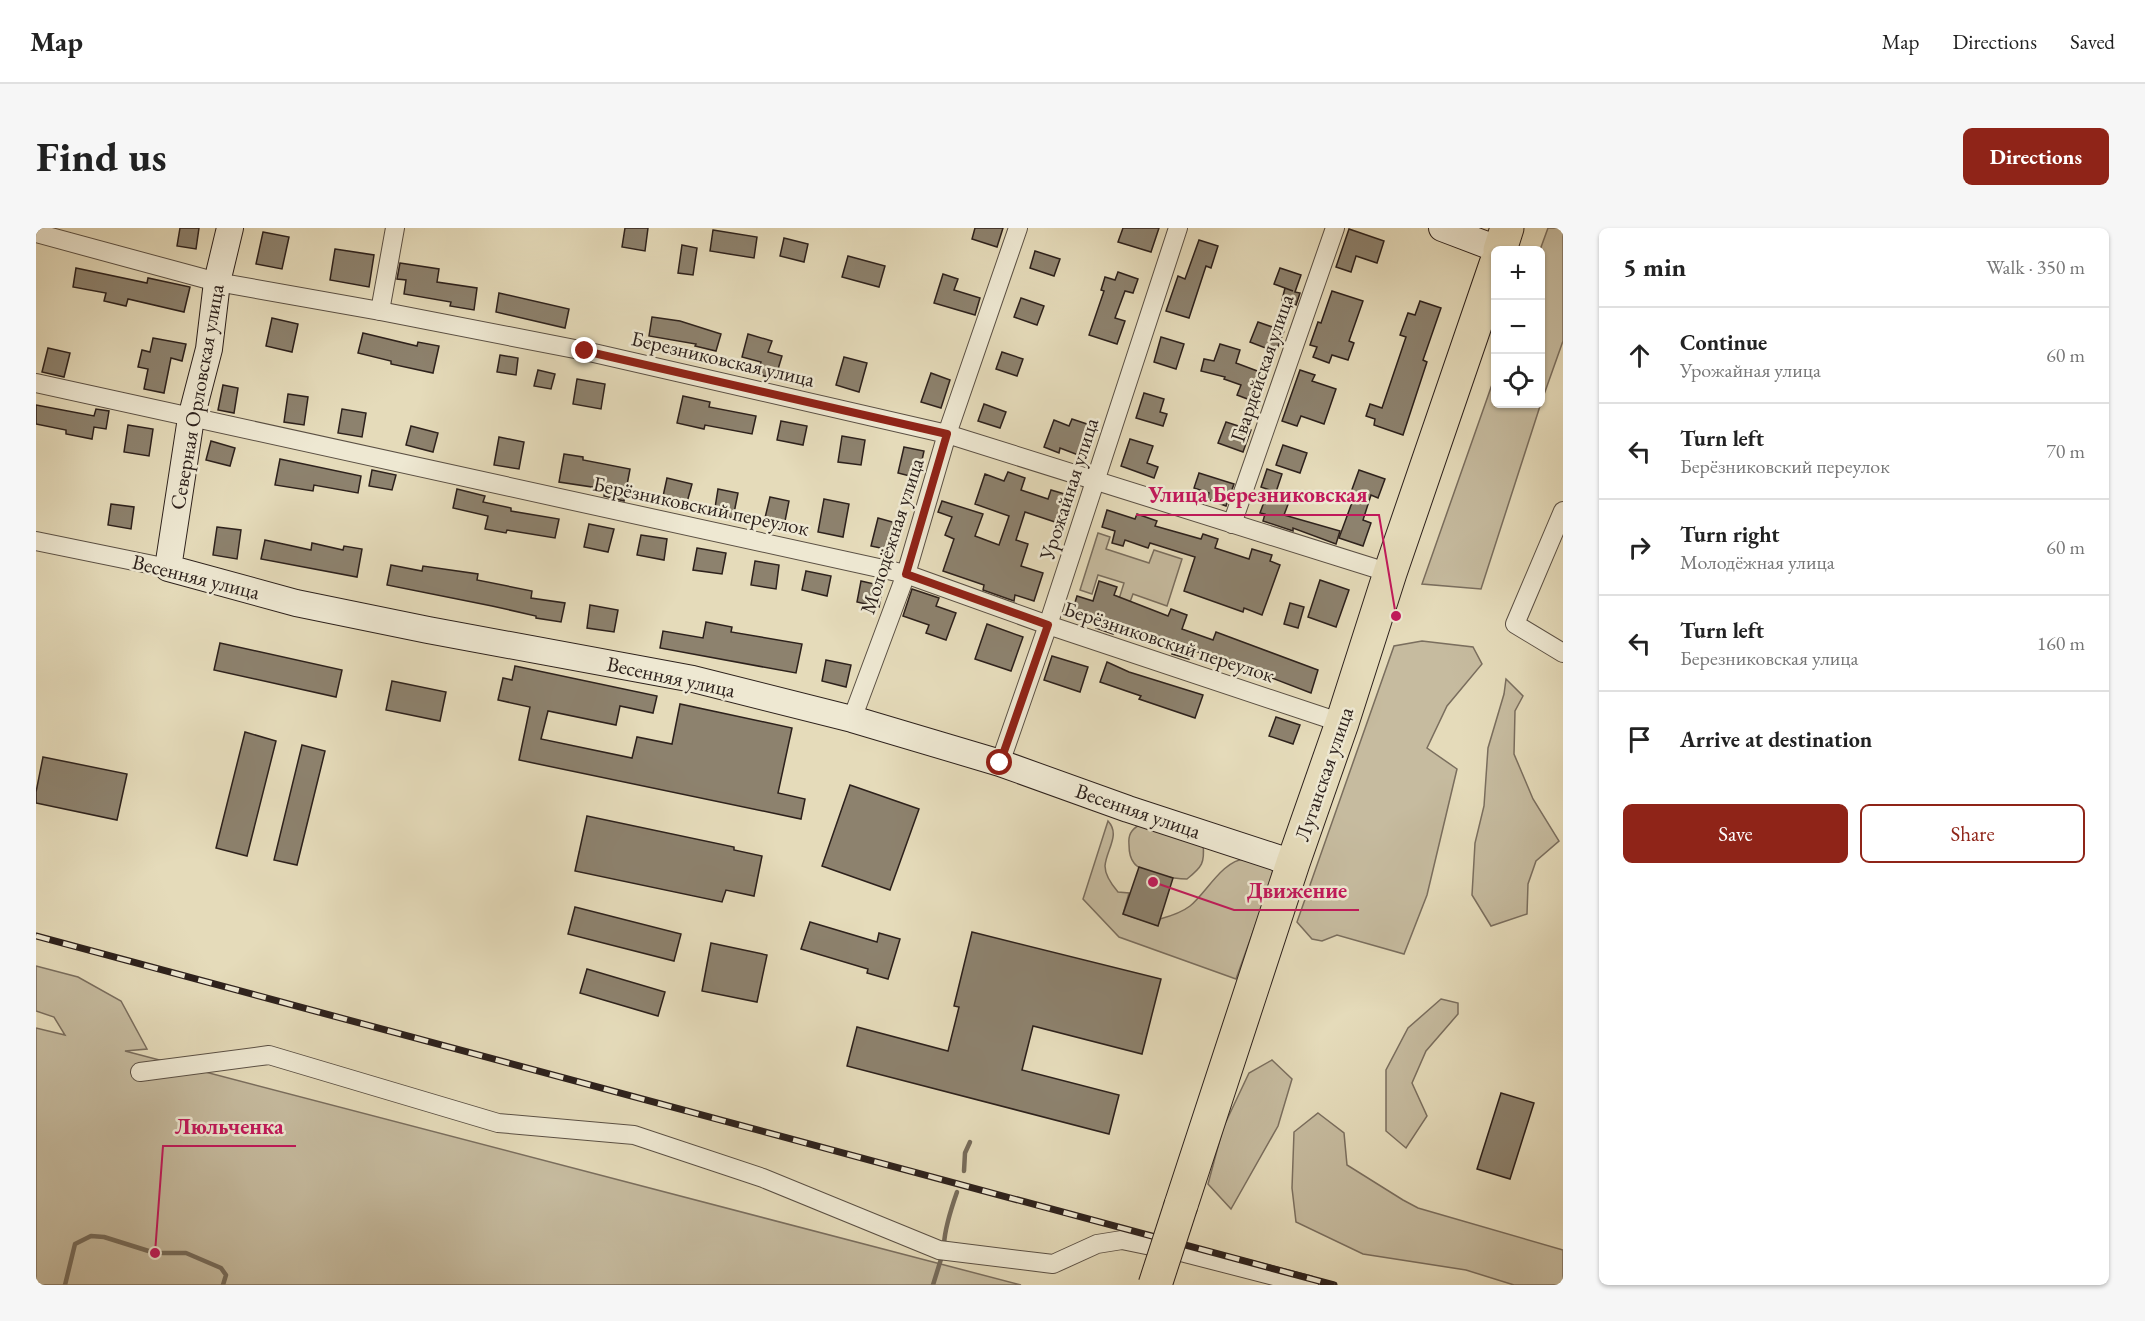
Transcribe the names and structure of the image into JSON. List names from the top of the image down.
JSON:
{
  "streets": {
    "highway": ["Луганская улица"],
    "street": [
      "Березниковская улица",
      "Гвардейская улица",
      "Северная Орловская улица",
      "Урожайная улица",
      "Берёзниковский переулок",
      "Молодёжная улица",
      "Весенняя улица"
    ]
  },
  "crossings": [
    ["Березниковская улица", "Гвардейская улица"],
    ["Березниковская улица", "Северная Орловская улица"],
    ["Березниковская улица", "Урожайная улица"],
    ["Березниковская улица", "Молодёжная улица"],
    ["Березниковская улица", "Луганская улица"],
    ["Северная Орловская улица", "Берёзниковский переулок"],
    ["Северная Орловская улица", "Весенняя улица"],
    ["Урожайная улица", "Берёзниковский переулок"],
    ["Урожайная улица", "Весенняя улица"],
    ["Берёзниковский переулок", "Молодёжная улица"],
    ["Берёзниковский переулок", "Луганская улица"],
    ["Молодёжная улица", "Весенняя улица"],
    ["Весенняя улица", "Луганская улица"]
  ],
  "places": ["Улица Березниковская", "Движение", "Люльченка"],
  "page": {
    "header": "Map",
    "nav": ["Map", "Directions", "Saved"],
    "buttons": [
      "Directions",
      ["Save", "Share"]
    ],
    "title": "Find us",
    "heading": ["5 min", "Walk · 350 m"],
    "map_buttons": ["+", "−"],
    "list": [
      ["Continue", "Урожайная улица", "60 m"],
      ["Turn left", "Берёзниковский переулок", "70 m"],
      ["Turn right", "Молодёжная улица", "60 m"],
      ["Turn left", "Березниковская улица", "160 m"],
      "Arrive at destination"
    ]
  }
}
